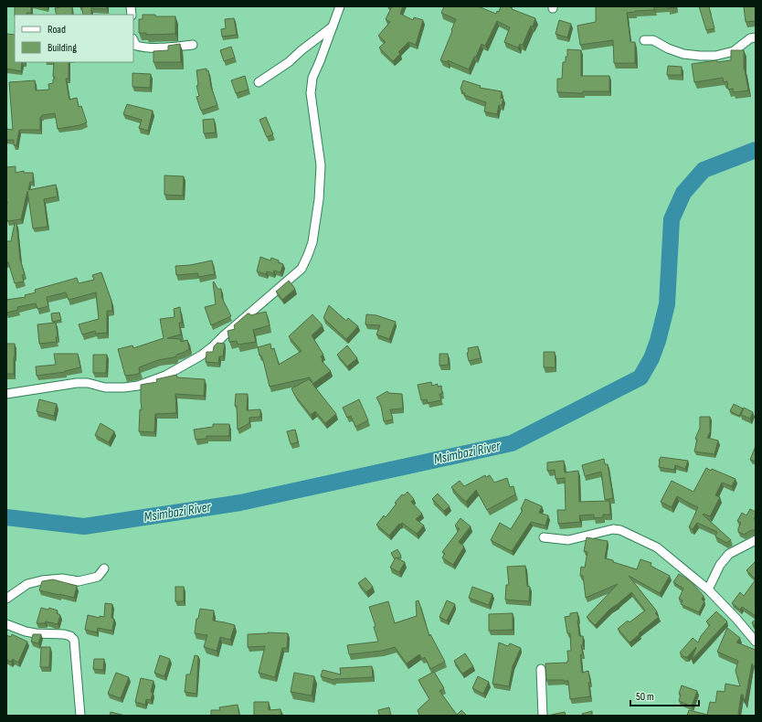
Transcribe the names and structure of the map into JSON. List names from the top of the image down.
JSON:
{
  "water": ["Msimbazi River"],
  "legend": ["Road", "Building"],
  "scale_bar": "50 m"
}
